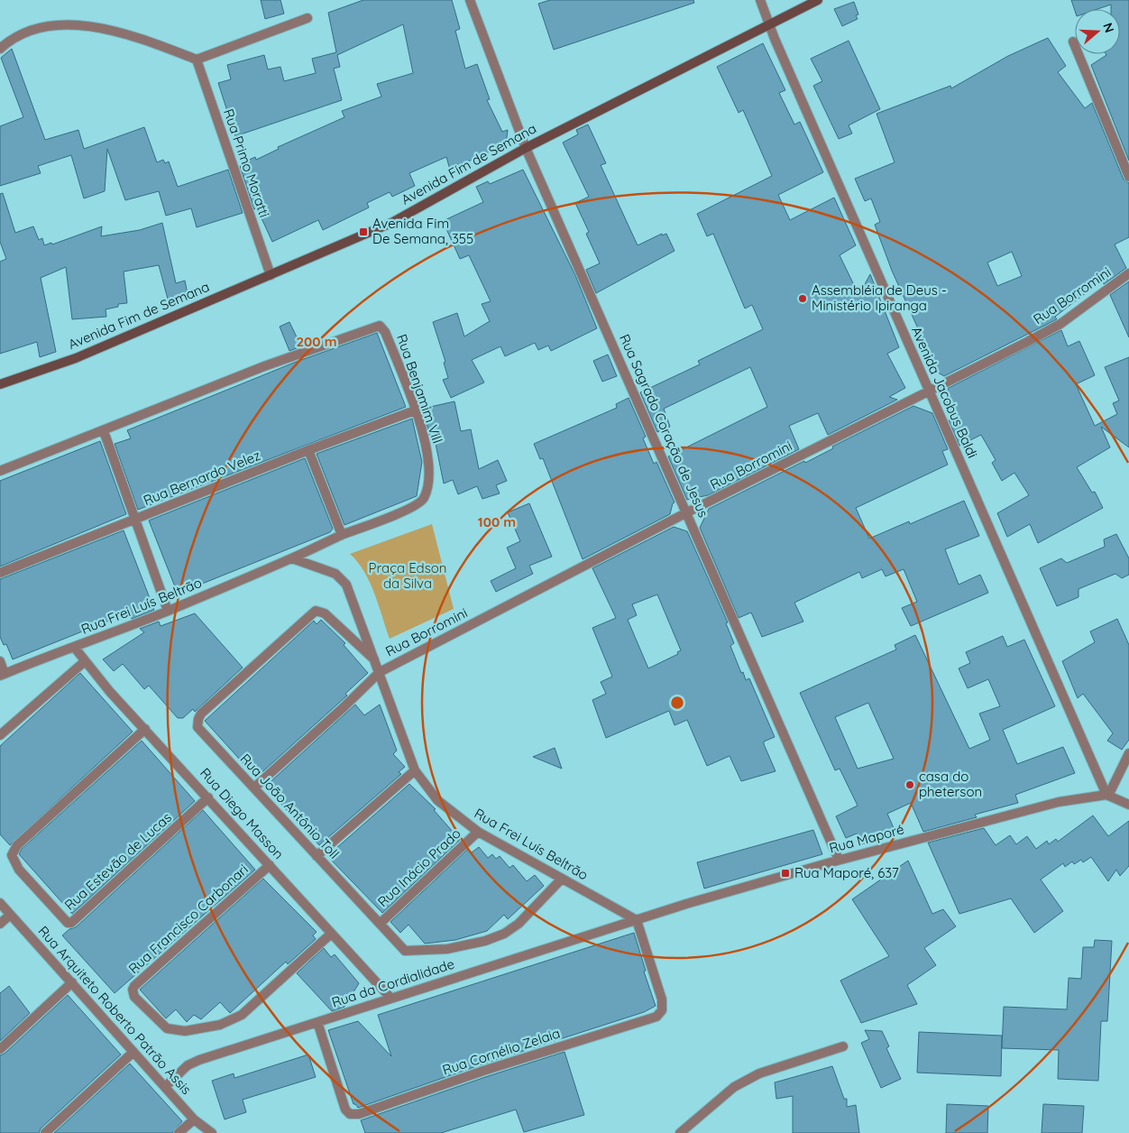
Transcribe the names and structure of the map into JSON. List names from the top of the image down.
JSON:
{
  "streets": {
    "street": [
      "Rua Primo Moratti",
      "Avenida Fim de Semana",
      "Rua Borromini",
      "Rua Benjamim Vill",
      "Avenida Jacobus Baldi",
      "Rua Sagrado Coração de Jesus",
      "Rua Bernardo Velez",
      "Rua Frei Luís Beltrão",
      "Rua João Antônio Toll",
      "Rua Diego Masson",
      "Rua Maporé",
      "Rua Estevão de Lucas",
      "Rua Inácio Prado",
      "Rua Francisco Carbonari",
      "Rua da Cordialidade",
      "Rua Arquiteto Roberto Patrão Assis",
      "Rua Cornélio Zelaia"
    ]
  },
  "crossings": [
    ["Rua Primo Moratti", "Avenida Fim de Semana"],
    ["Avenida Fim de Semana", "Avenida Jacobus Baldi"],
    ["Avenida Fim de Semana", "Rua Sagrado Coração de Jesus"],
    ["Rua Borromini", "Avenida Jacobus Baldi"],
    ["Rua Borromini", "Rua Sagrado Coração de Jesus"],
    ["Rua Borromini", "Rua Frei Luís Beltrão"],
    ["Rua Borromini", "Rua João Antônio Toll"],
    ["Rua Benjamim Vill", "Rua Bernardo Velez"],
    ["Rua Benjamim Vill", "Rua Frei Luís Beltrão"],
    ["Avenida Jacobus Baldi", "Rua Maporé"],
    ["Rua Sagrado Coração de Jesus", "Rua Maporé"],
    ["Rua Frei Luís Beltrão", "Rua João Antônio Toll"],
    ["Rua Frei Luís Beltrão", "Rua Diego Masson"],
    ["Rua Frei Luís Beltrão", "Rua Maporé"],
    ["Rua Frei Luís Beltrão", "Rua Inácio Prado"],
    ["Rua Frei Luís Beltrão", "Rua da Cordialidade"],
    ["Rua Frei Luís Beltrão", "Rua Cornélio Zelaia"],
    ["Rua João Antônio Toll", "Rua Inácio Prado"],
    ["Rua Diego Masson", "Rua Estevão de Lucas"],
    ["Rua Diego Masson", "Rua Francisco Carbonari"],
    ["Rua Diego Masson", "Rua da Cordialidade"],
    ["Rua Maporé", "Rua da Cordialidade"],
    ["Rua Maporé", "Rua Cornélio Zelaia"],
    ["Rua da Cordialidade", "Rua Arquiteto Roberto Patrão Assis"],
    ["Rua da Cordialidade", "Rua Cornélio Zelaia"]
  ],
  "parks": ["Praça Edson da Silva"],
  "places": {
    "transit": ["Avenida Fim De Semana, 355", "Rua Maporé, 637"],
    "other": ["Assembléia de Deus - Ministério Ipiranga", "casa do pheterson"]
  },
  "north": "right",
  "rings": ["200 m", "100 m"]
}
